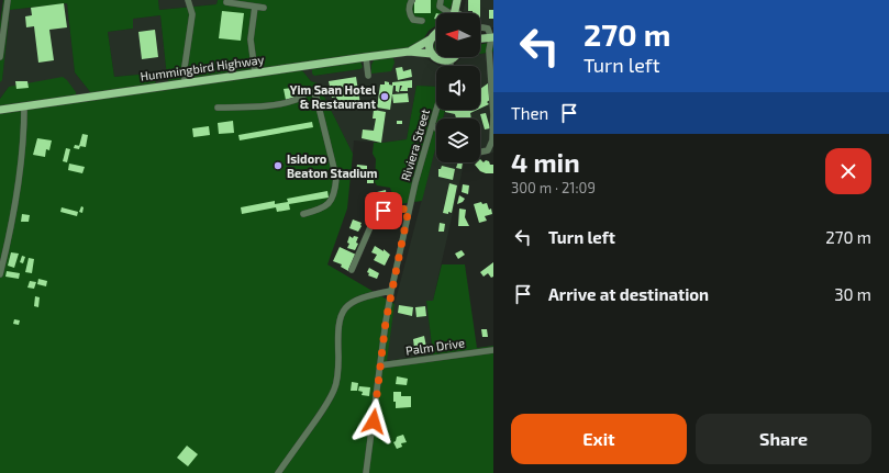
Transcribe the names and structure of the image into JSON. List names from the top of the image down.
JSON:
{
  "streets": {
    "main road": ["Hummingbird Highway"],
    "street": ["Riviera Street", "Palm Drive"]
  },
  "crossings": [
    ["Riviera Street", "Palm Drive"]
  ],
  "places": ["Yim Saan Hotel & Restaurant", "Isidoro Beaton Stadium"],
  "north": "left",
  "page": {
    "turn": ["270 m", "Turn left"],
    "then": "Then",
    "heading": ["4 min", "300 m · 21:09"],
    "list": [
      {
        "name": "Turn left",
        "value": "270 m"
      },
      {
        "name": "Arrive at destination",
        "value": "30 m"
      }
    ],
    "buttons": ["Exit", "Share"]
  }
}
